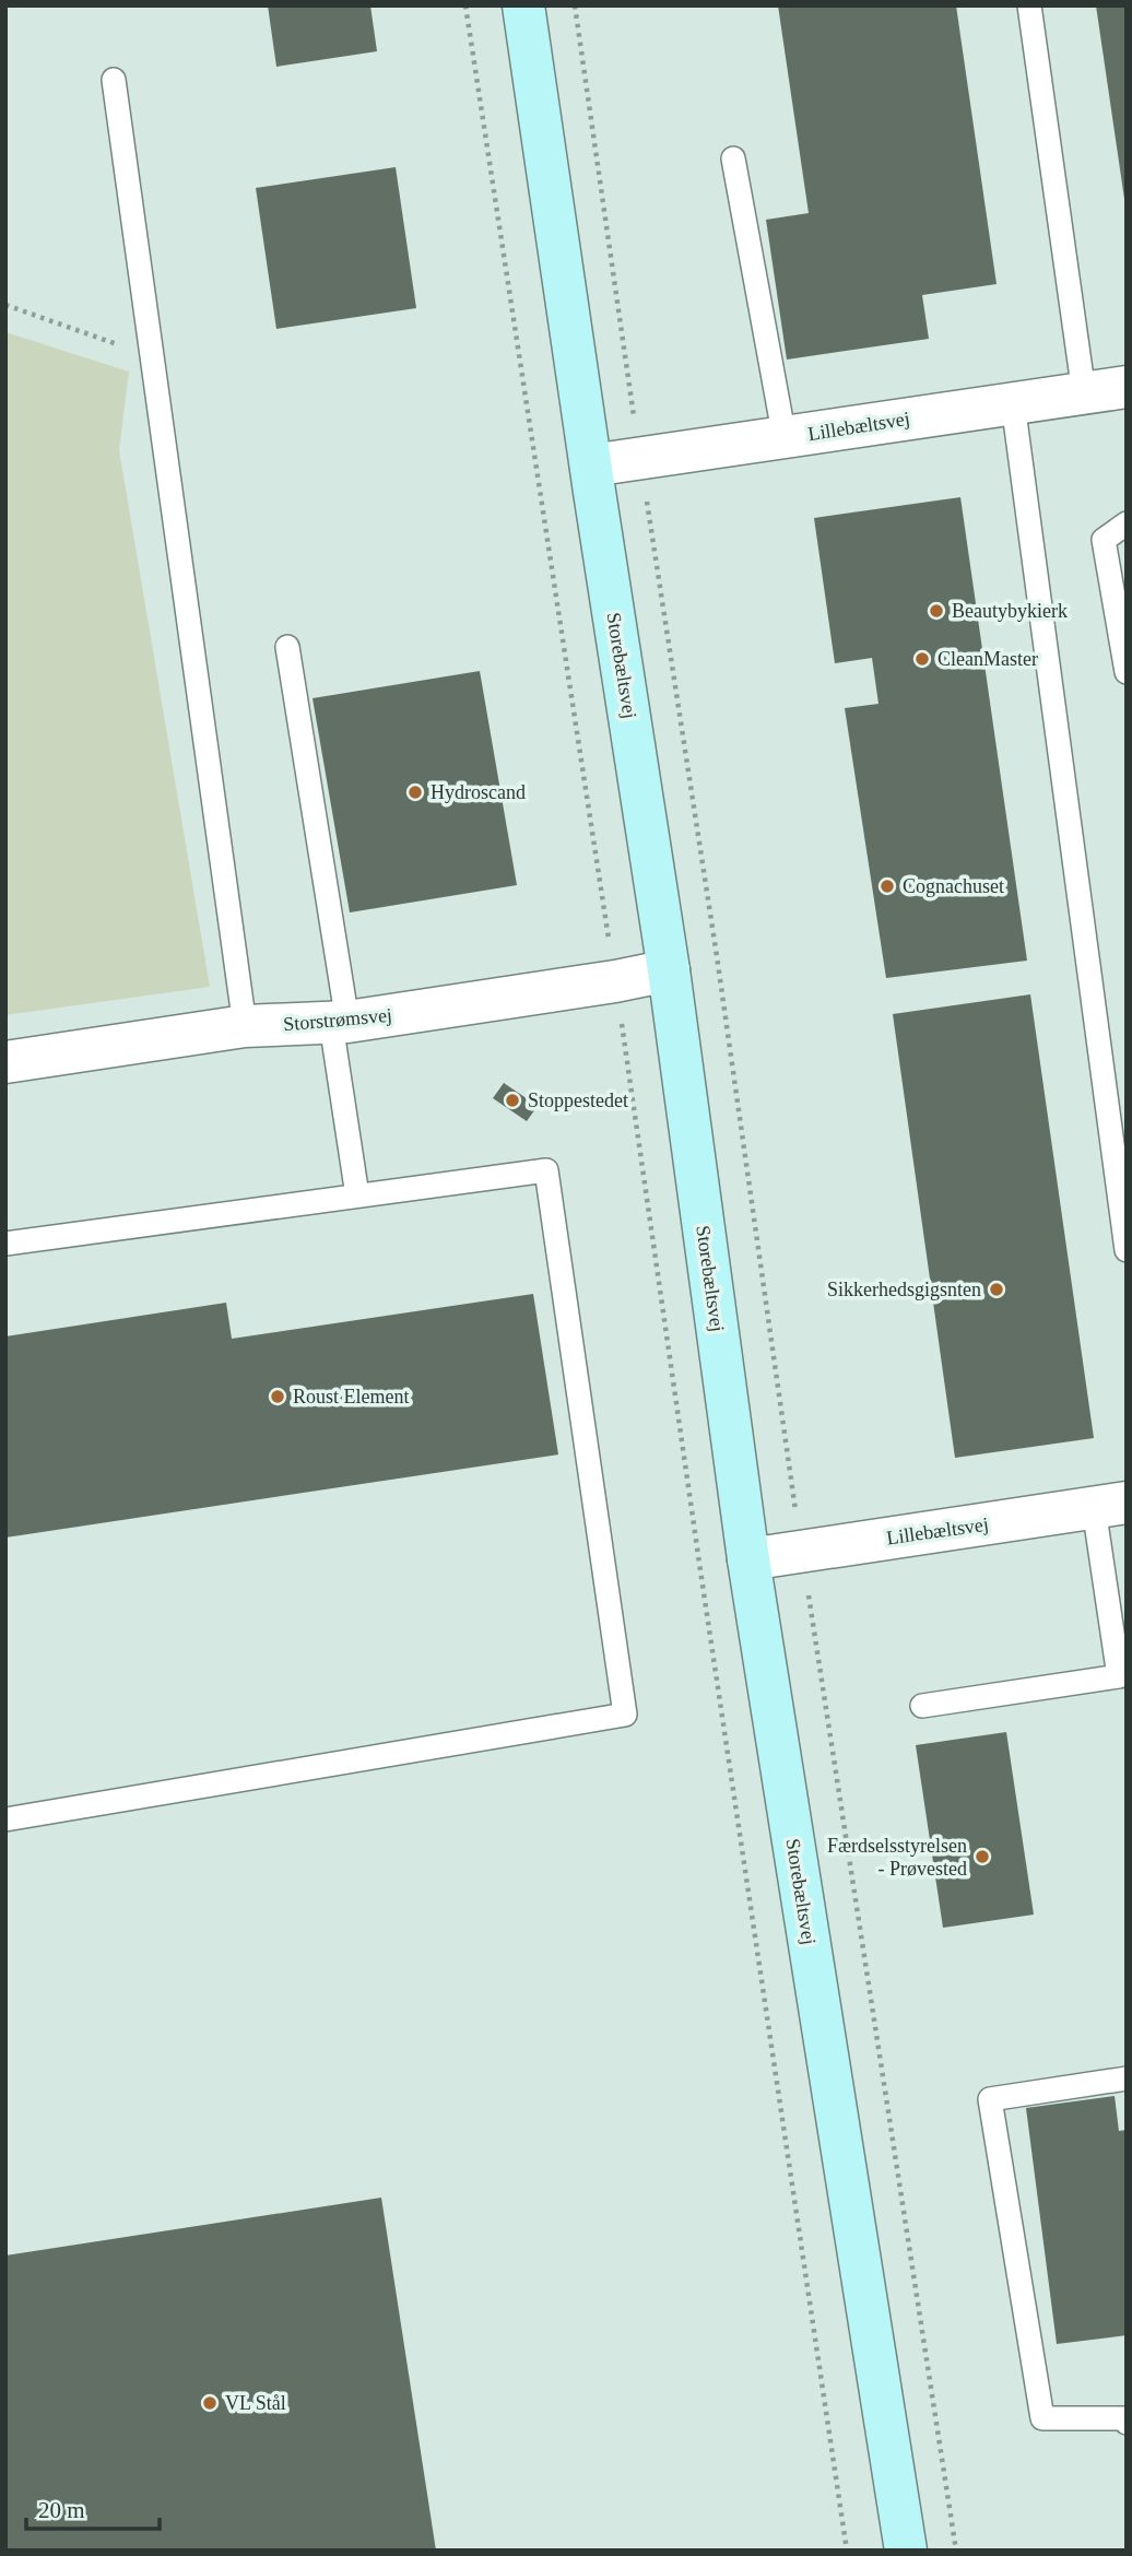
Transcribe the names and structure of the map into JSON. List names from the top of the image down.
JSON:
{
  "streets": {
    "street": ["Lillebæltsvej", "Storebæltsvej", "Storstrømsvej"]
  },
  "crossings": [
    ["Lillebæltsvej", "Storebæltsvej"],
    ["Storebæltsvej", "Storstrømsvej"]
  ],
  "places": [
    "Beautybykierk",
    "CleanMaster",
    "Hydroscand",
    "Cognachuset",
    "Stoppestedet",
    "Sikkerhedsgigsnten",
    "Roust Element",
    "Færdselsstyrelsen - Prøvested",
    "VL Stål"
  ],
  "scale_bar": "20 m"
}
